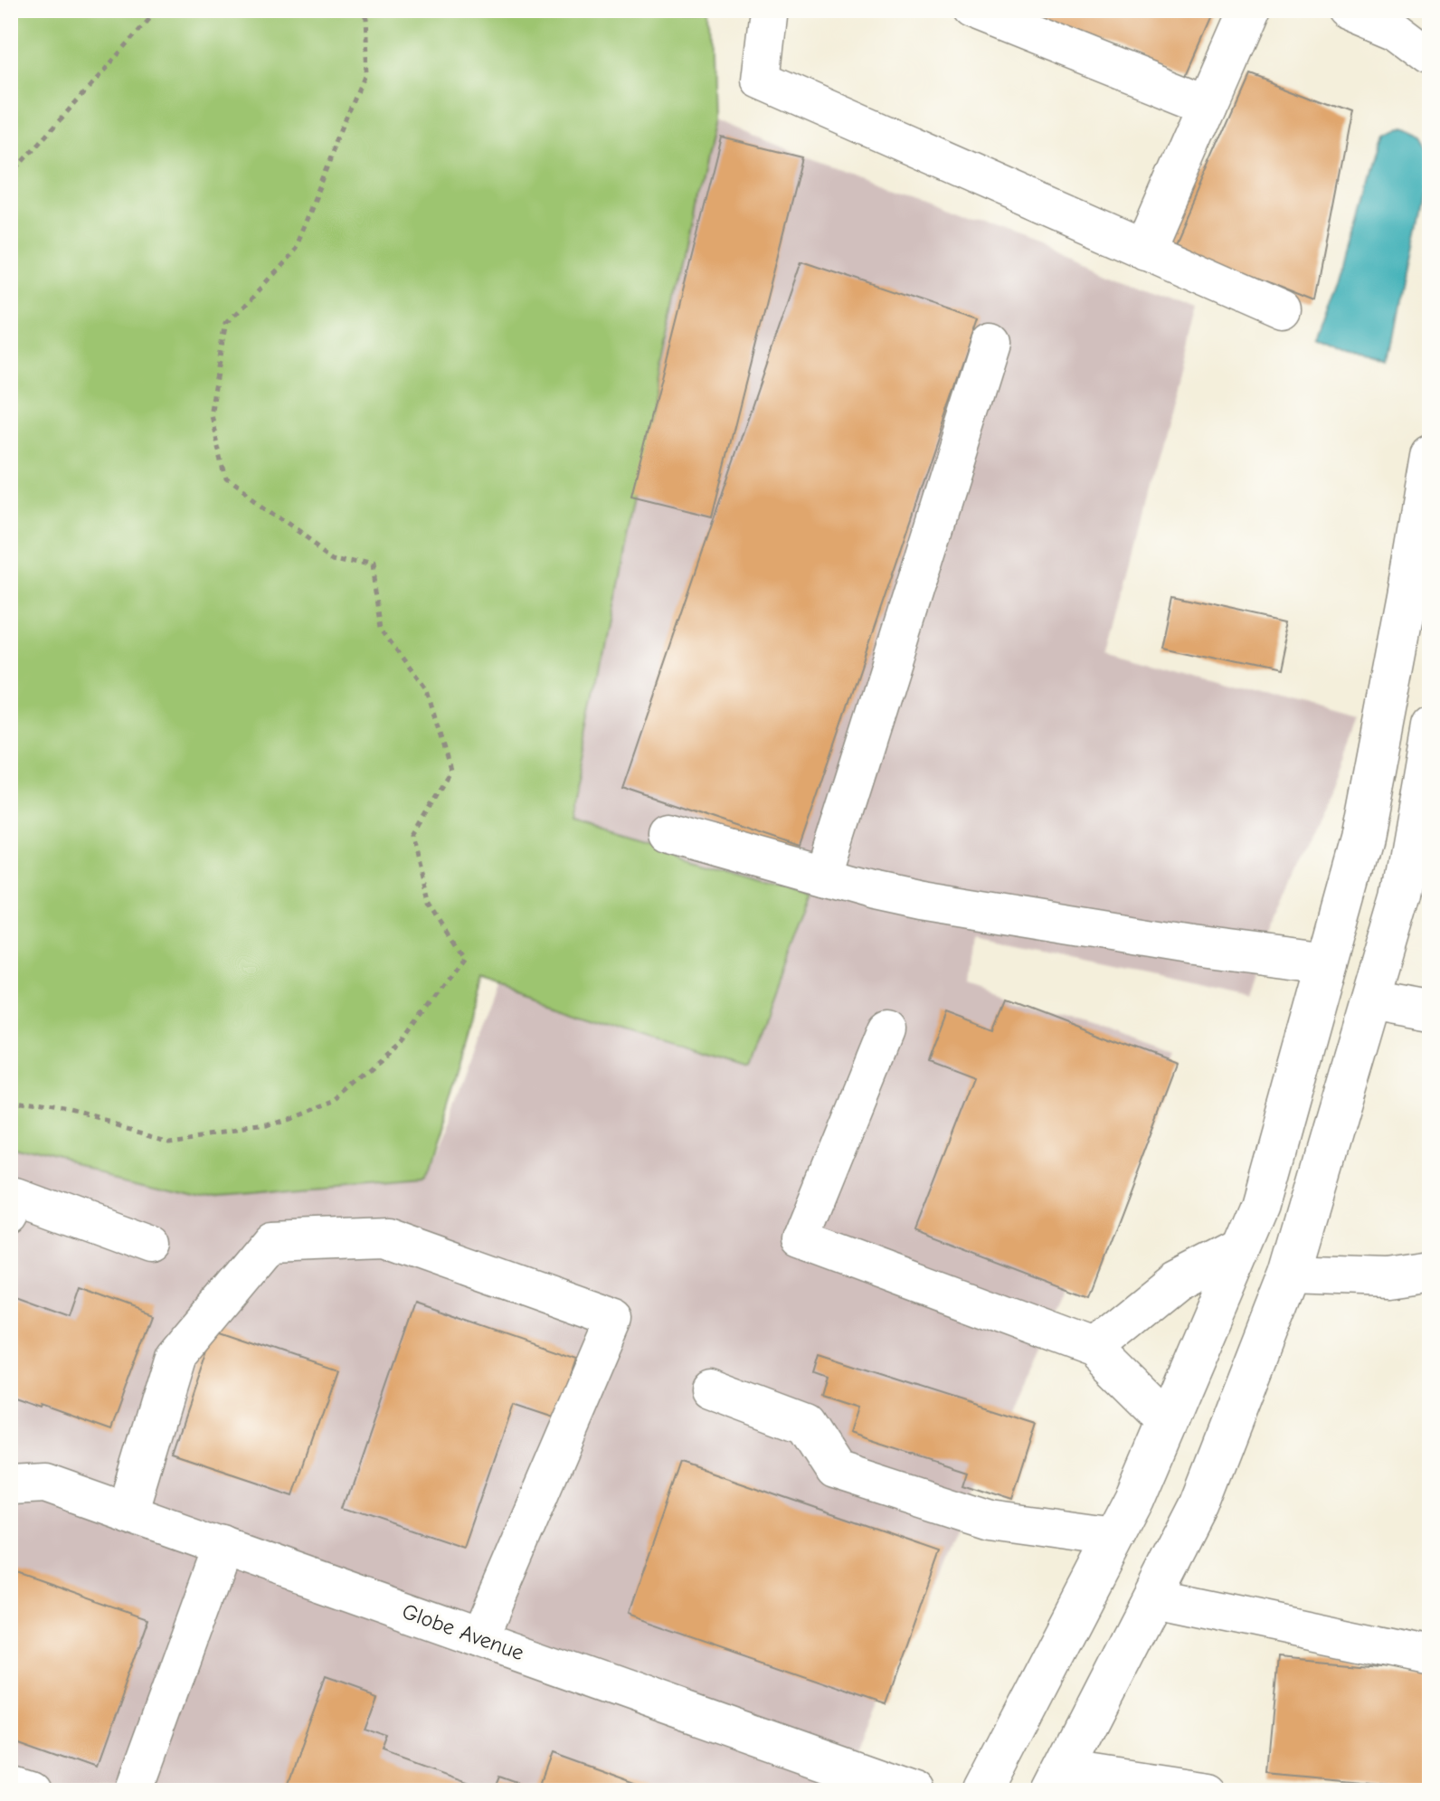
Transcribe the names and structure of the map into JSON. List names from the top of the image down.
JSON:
{
  "streets": {
    "street": ["Globe Avenue"]
  }
}
